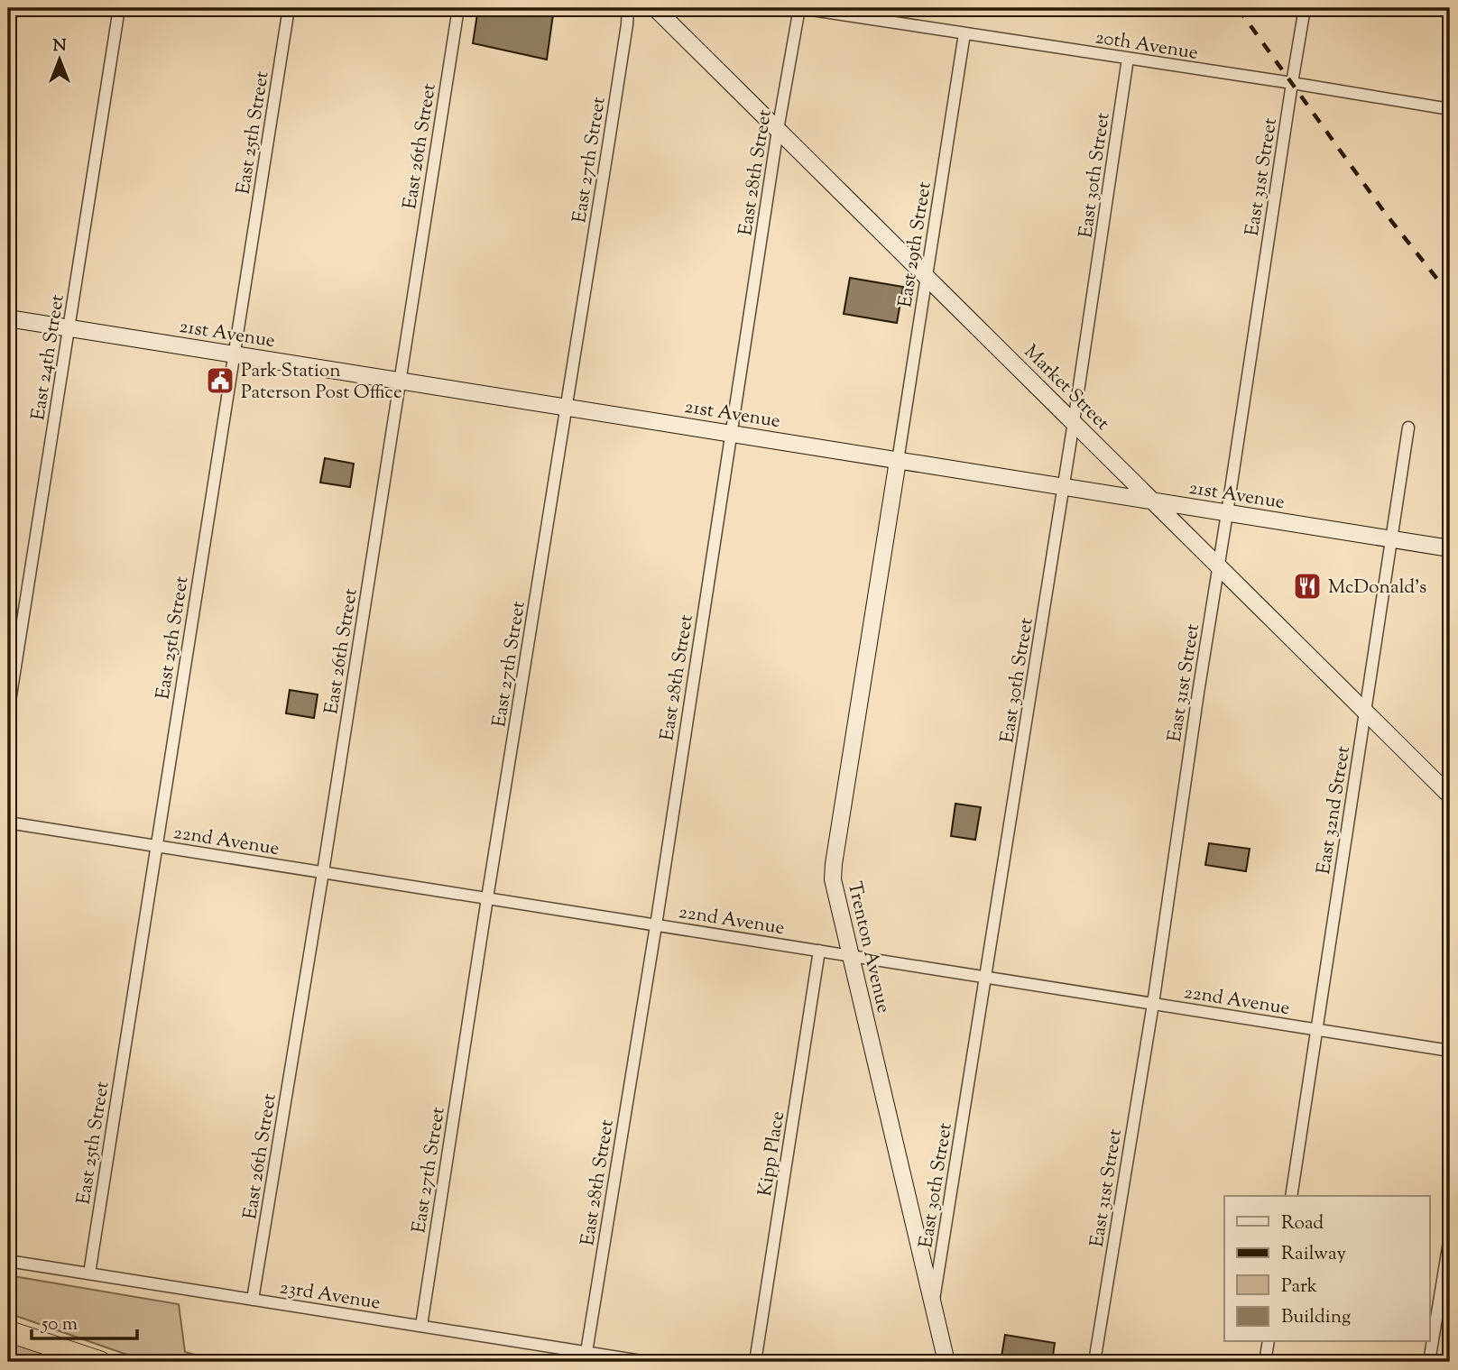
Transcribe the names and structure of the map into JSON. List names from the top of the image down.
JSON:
{
  "streets": {
    "street": [
      "20th Avenue",
      "East 25th Street",
      "East 26th Street",
      "East 27th Street",
      "East 28th Street",
      "East 30th Street",
      "East 31st Street",
      "East 29th Street",
      "21st Avenue",
      "East 24th Street",
      "Market Street",
      "East 32nd Street",
      "22nd Avenue",
      "Trenton Avenue",
      "Kipp Place",
      "23rd Avenue"
    ]
  },
  "crossings": [
    ["20th Avenue", "East 28th Street"],
    ["20th Avenue", "East 30th Street"],
    ["20th Avenue", "East 31st Street"],
    ["20th Avenue", "East 29th Street"],
    ["East 25th Street", "21st Avenue"],
    ["East 25th Street", "22nd Avenue"],
    ["East 25th Street", "23rd Avenue"],
    ["East 26th Street", "21st Avenue"],
    ["East 26th Street", "22nd Avenue"],
    ["East 26th Street", "23rd Avenue"],
    ["East 27th Street", "21st Avenue"],
    ["East 27th Street", "22nd Avenue"],
    ["East 27th Street", "23rd Avenue"],
    ["East 28th Street", "21st Avenue"],
    ["East 28th Street", "Market Street"],
    ["East 28th Street", "22nd Avenue"],
    ["East 28th Street", "23rd Avenue"],
    ["East 30th Street", "21st Avenue"],
    ["East 30th Street", "Market Street"],
    ["East 30th Street", "22nd Avenue"],
    ["East 30th Street", "Trenton Avenue"],
    ["East 31st Street", "21st Avenue"],
    ["East 31st Street", "Market Street"],
    ["East 31st Street", "22nd Avenue"],
    ["East 29th Street", "21st Avenue"],
    ["East 29th Street", "Market Street"],
    ["East 29th Street", "Trenton Avenue"],
    ["21st Avenue", "East 24th Street"],
    ["21st Avenue", "Market Street"],
    ["21st Avenue", "East 32nd Street"],
    ["21st Avenue", "Trenton Avenue"],
    ["Market Street", "East 32nd Street"],
    ["East 32nd Street", "22nd Avenue"],
    ["22nd Avenue", "Trenton Avenue"],
    ["22nd Avenue", "Kipp Place"]
  ],
  "places": {
    "public building": ["Park Station Paterson Post Office"],
    "restaurant": ["McDonald's"]
  },
  "legend": [
    "Road",
    "Railway",
    "Park",
    "Building"
  ],
  "scale_bar": "50 m",
  "north": "top"
}
